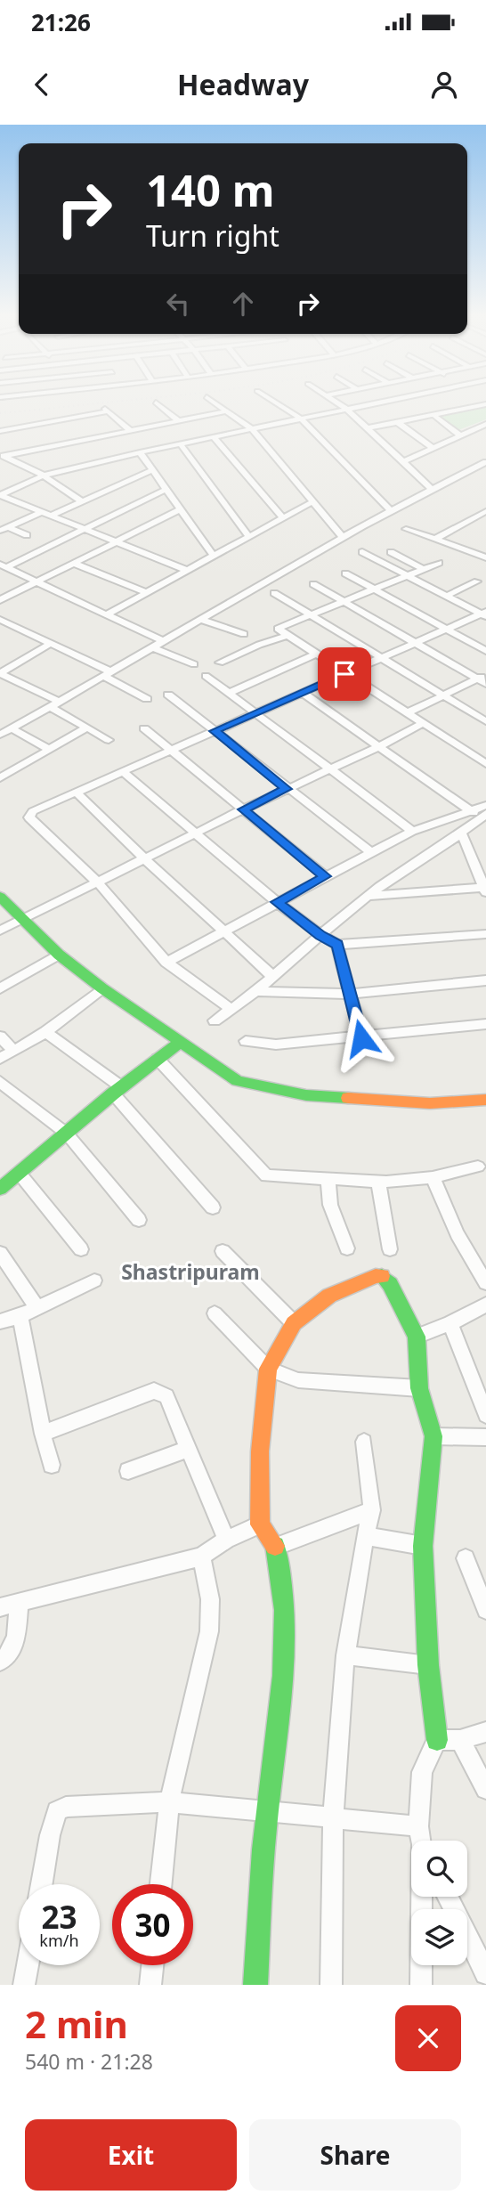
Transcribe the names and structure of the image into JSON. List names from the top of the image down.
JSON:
{
  "districts": ["Shastripuram"],
  "page": {
    "status": "21:26",
    "header": "Headway",
    "turn": ["140 m", "Turn right"],
    "speed": "23 km/h",
    "limit": "30",
    "heading": ["2 min", "540 m · 21:28"],
    "buttons": ["Exit", "Share"]
  }
}
